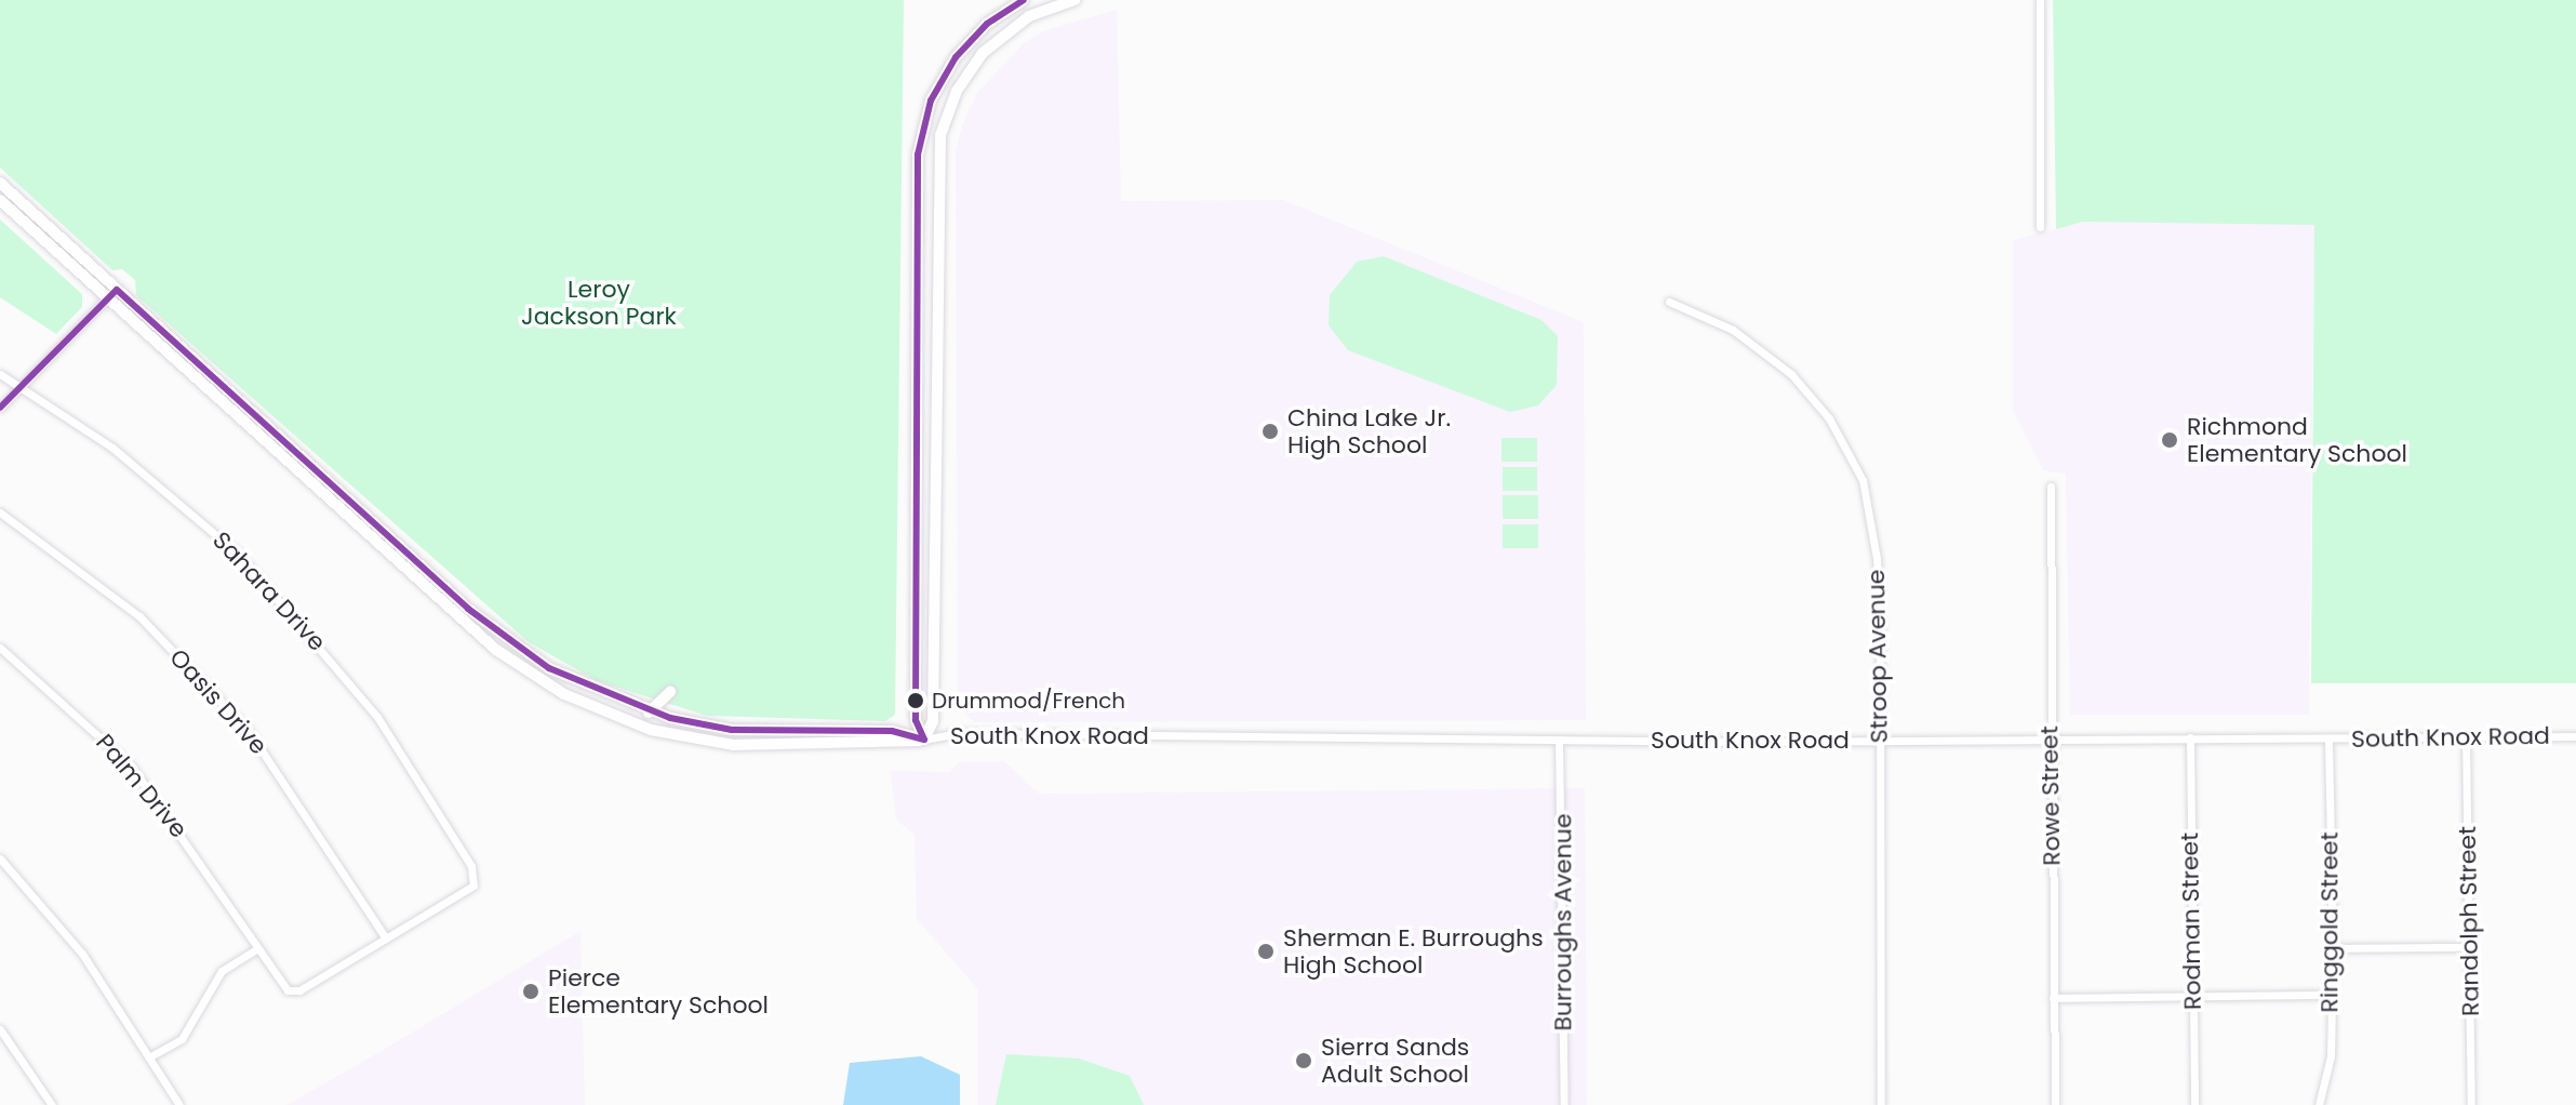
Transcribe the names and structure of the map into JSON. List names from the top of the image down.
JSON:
{
  "streets": {
    "street": [
      "Sahara Drive",
      "Stroop Avenue",
      "Oasis Drive",
      "South Knox Road",
      "Palm Drive",
      "Rowe Street",
      "Rodman Street",
      "Randolph Street",
      "Burroughs Avenue",
      "Ringgold Street"
    ]
  },
  "crossings": [
    ["Sahara Drive", "Oasis Drive"],
    ["Sahara Drive", "Palm Drive"],
    ["Stroop Avenue", "South Knox Road"],
    ["Oasis Drive", "Palm Drive"],
    ["South Knox Road", "Rowe Street"],
    ["South Knox Road", "Rodman Street"],
    ["South Knox Road", "Randolph Street"],
    ["South Knox Road", "Burroughs Avenue"],
    ["South Knox Road", "Ringgold Street"]
  ],
  "parks": ["Leroy Jackson Park"],
  "places": [
    "China Lake Jr. High School",
    "Richmond Elementary School",
    "Drummod/French",
    "Sherman E. Burroughs High School",
    "Pierce Elementary School",
    "Sierra Sands Adult School"
  ]
}
